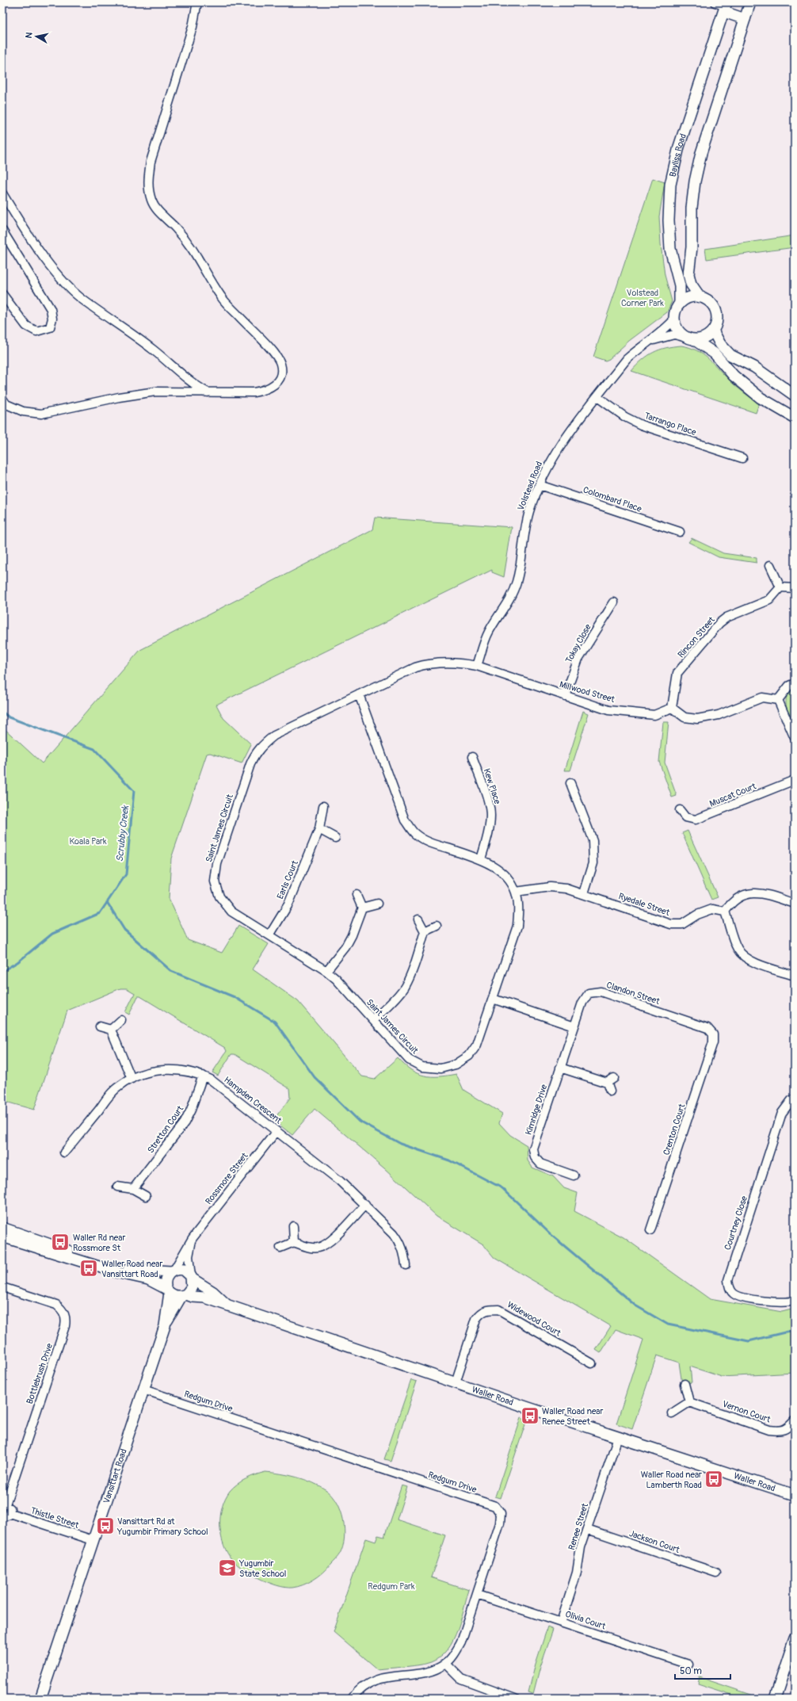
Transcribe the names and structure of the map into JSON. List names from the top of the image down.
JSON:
{
  "streets": {
    "street": [
      "Bayliss Road",
      "Tarrango Place",
      "Volstead Road",
      "Colombard Place",
      "Rincon Street",
      "Tokay Close",
      "Millwood Street",
      "Kew Place",
      "Muscat Court",
      "Saint James Circuit",
      "Earls Court",
      "Ryedale Street",
      "Clandon Street",
      "Hampden Crescent",
      "Kimridge Drive",
      "Stretton Court",
      "Crenton Court",
      "Rossmore Street",
      "Courtney Close",
      "Widewood Court",
      "Bottlebrush Drive",
      "Waller Road",
      "Redgum Drive",
      "Vernon Court",
      "Vansittart Road",
      "Thistle Street",
      "Renee Street",
      "Jackson Court",
      "Olivia Court"
    ]
  },
  "crossings": [
    ["Bayliss Road", "Volstead Road"],
    ["Tarrango Place", "Volstead Road"],
    ["Volstead Road", "Colombard Place"],
    ["Volstead Road", "Millwood Street"],
    ["Volstead Road", "Saint James Circuit"],
    ["Rincon Street", "Millwood Street"],
    ["Tokay Close", "Millwood Street"],
    ["Millwood Street", "Saint James Circuit"],
    ["Kew Place", "Saint James Circuit"],
    ["Saint James Circuit", "Earls Court"],
    ["Saint James Circuit", "Ryedale Street"],
    ["Clandon Street", "Kimridge Drive"],
    ["Clandon Street", "Crenton Court"],
    ["Hampden Crescent", "Stretton Court"],
    ["Hampden Crescent", "Rossmore Street"],
    ["Rossmore Street", "Waller Road"],
    ["Rossmore Street", "Vansittart Road"],
    ["Widewood Court", "Waller Road"],
    ["Waller Road", "Vansittart Road"],
    ["Waller Road", "Renee Street"],
    ["Redgum Drive", "Vansittart Road"],
    ["Redgum Drive", "Olivia Court"],
    ["Vansittart Road", "Thistle Street"],
    ["Renee Street", "Jackson Court"],
    ["Renee Street", "Olivia Court"]
  ],
  "water": ["Scrubby Creek"],
  "parks": ["Volstead Corner Park", "Koala Park", "Redgum Park"],
  "places": {
    "bus stop": [
      "Waller Rd near Rossmore St",
      "Waller Road near Vansittart Road",
      "Waller Road near Renee Street",
      "Waller Road near Lamberth Road",
      "Vansittart Rd at Yugumbir Primary School"
    ],
    "school or university": ["Yugumbir State School"]
  },
  "scale_bar": "50 m",
  "north": "left"
}
